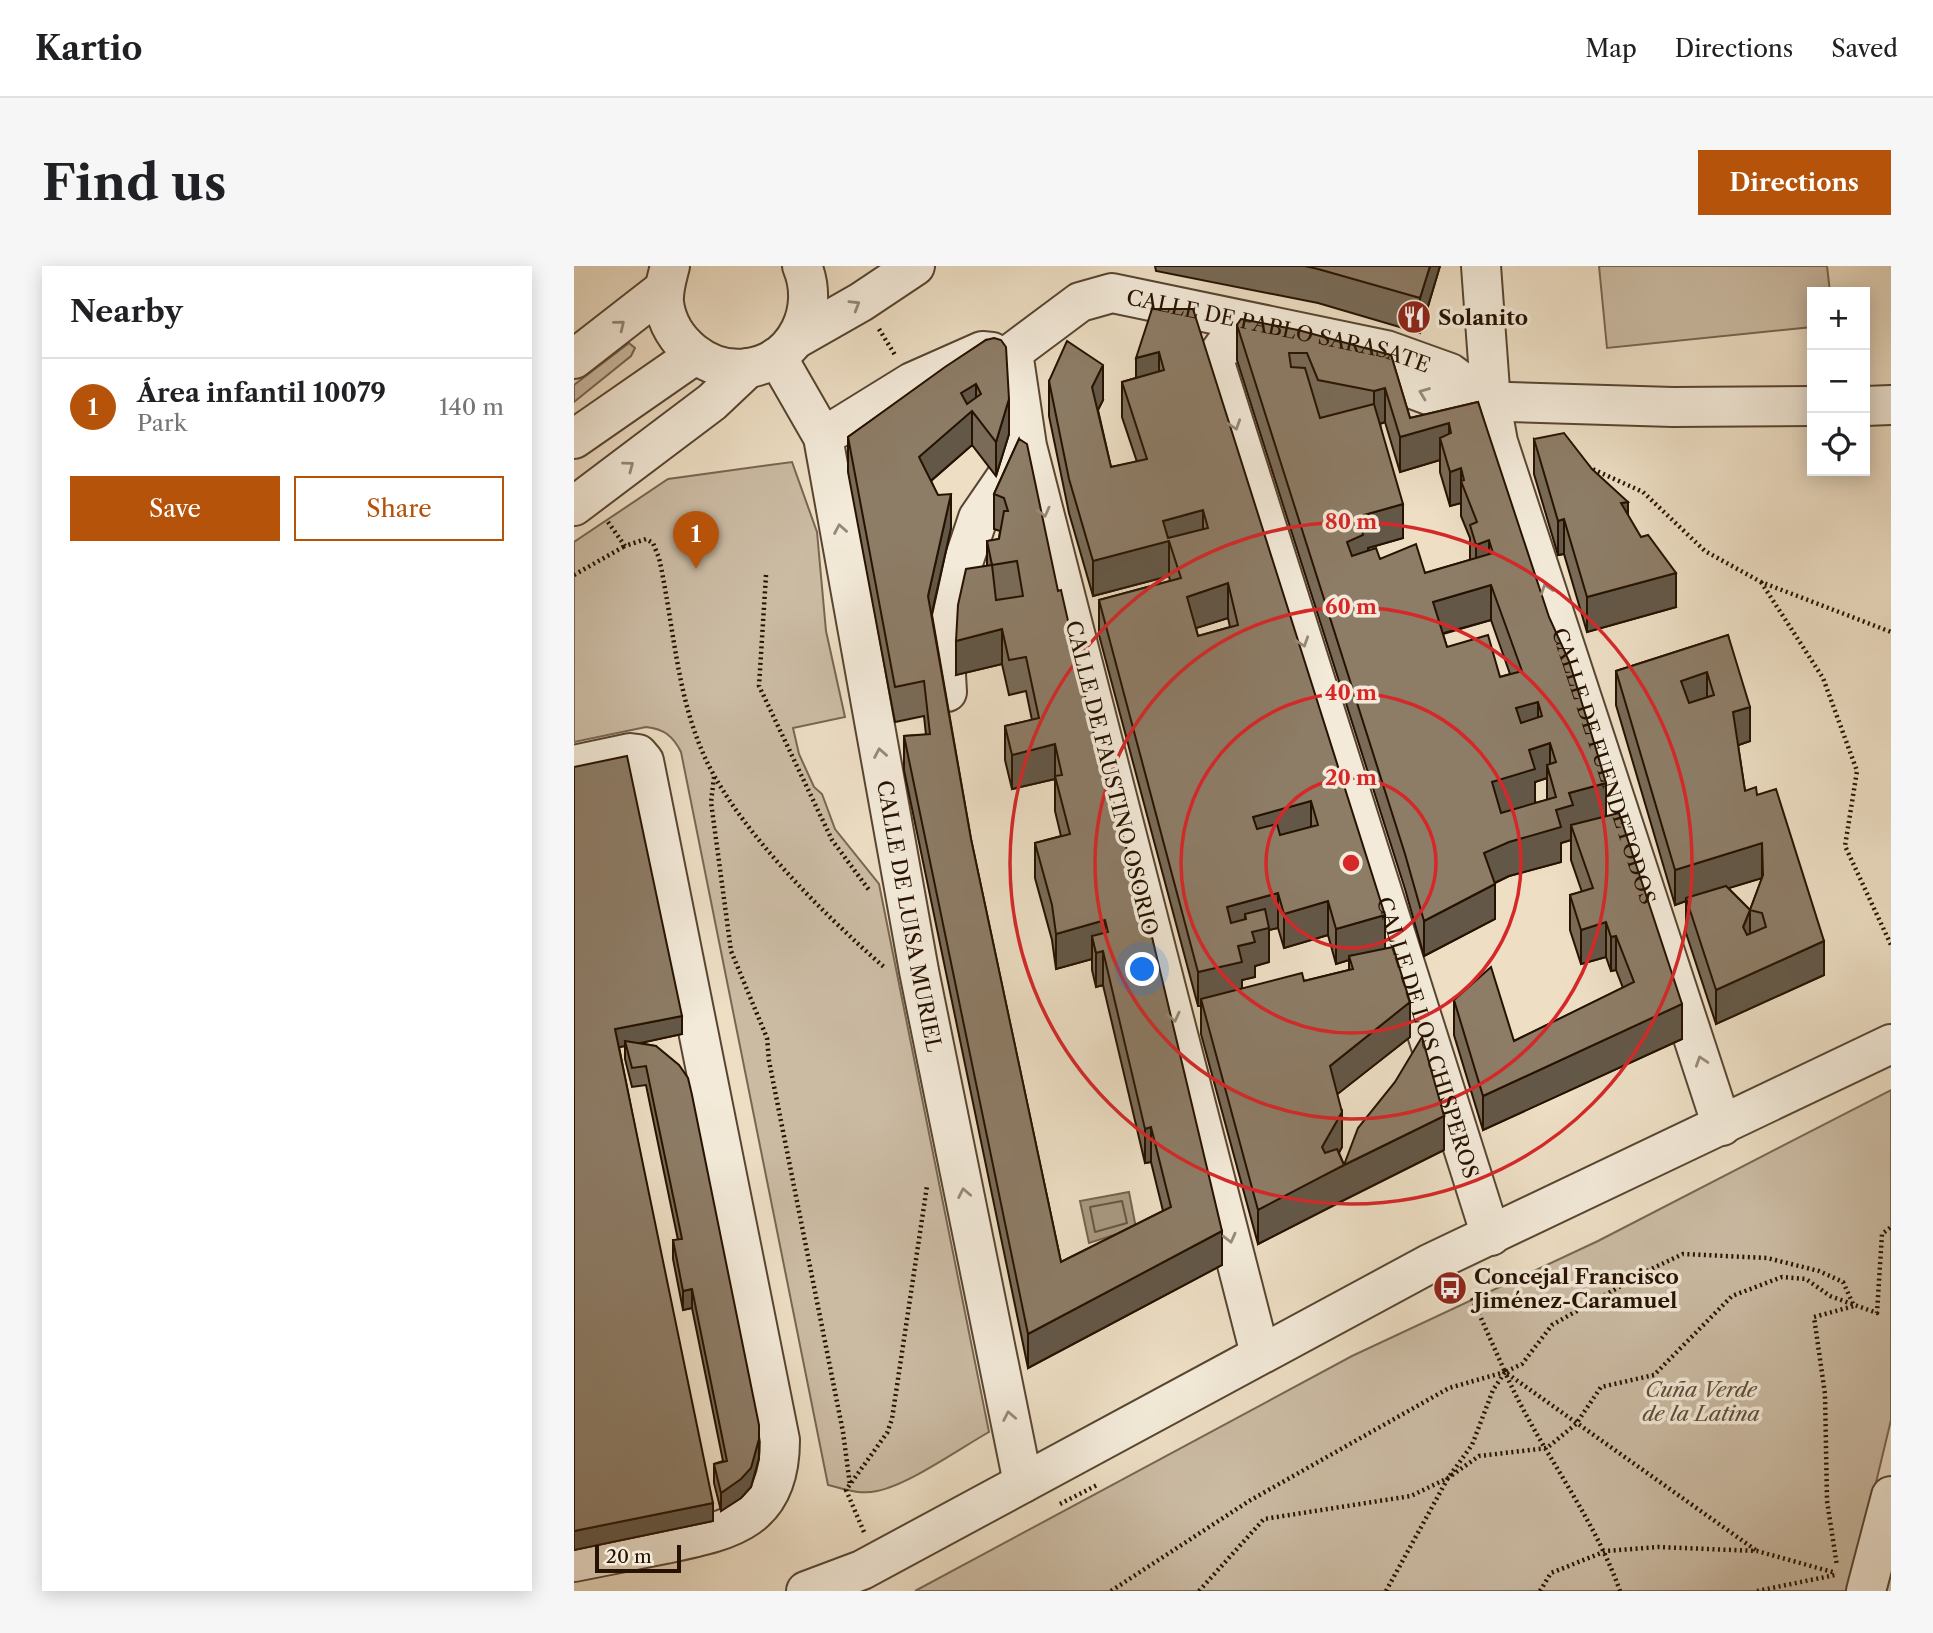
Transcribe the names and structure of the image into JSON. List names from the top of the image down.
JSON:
{
  "streets": {
    "street": [
      "CALLE DE PABLO SARASATE",
      "CALLE DE FUENDETODOS",
      "CALLE DE FAUSTINO OSORIO",
      "CALLE DE LUISA MURIEL",
      "CALLE DE LOS CHISPEROS"
    ]
  },
  "crossings": [
    ["CALLE DE PABLO SARASATE", "CALLE DE FUENDETODOS"],
    ["CALLE DE PABLO SARASATE", "CALLE DE LOS CHISPEROS"]
  ],
  "one_way": [
    "CALLE DE FUENDETODOS",
    "CALLE DE FAUSTINO OSORIO",
    "CALLE DE LUISA MURIEL",
    "CALLE DE LOS CHISPEROS"
  ],
  "parks": ["Cuña Verde de la Latina"],
  "places": {
    "restaurant": ["Solanito"],
    "bus stop": ["Concejal Francisco Jiménez-Caramuel"]
  },
  "scale_bar": "20 m",
  "page": {
    "header": "Kartio",
    "nav": ["Map", "Directions", "Saved"],
    "buttons": [
      "Directions",
      ["Save", "Share"]
    ],
    "title": "Find us",
    "heading": "Nearby",
    "map_buttons": ["+", "−"],
    "list": [
      {
        "mark": "1",
        "name": "Área infantil 10079",
        "note": "Park",
        "value": "140 m"
      }
    ],
    "pins": "1",
    "scale": "20 m"
  },
  "rings": [
    "80 m",
    "60 m",
    "40 m",
    "20 m"
  ]
}
